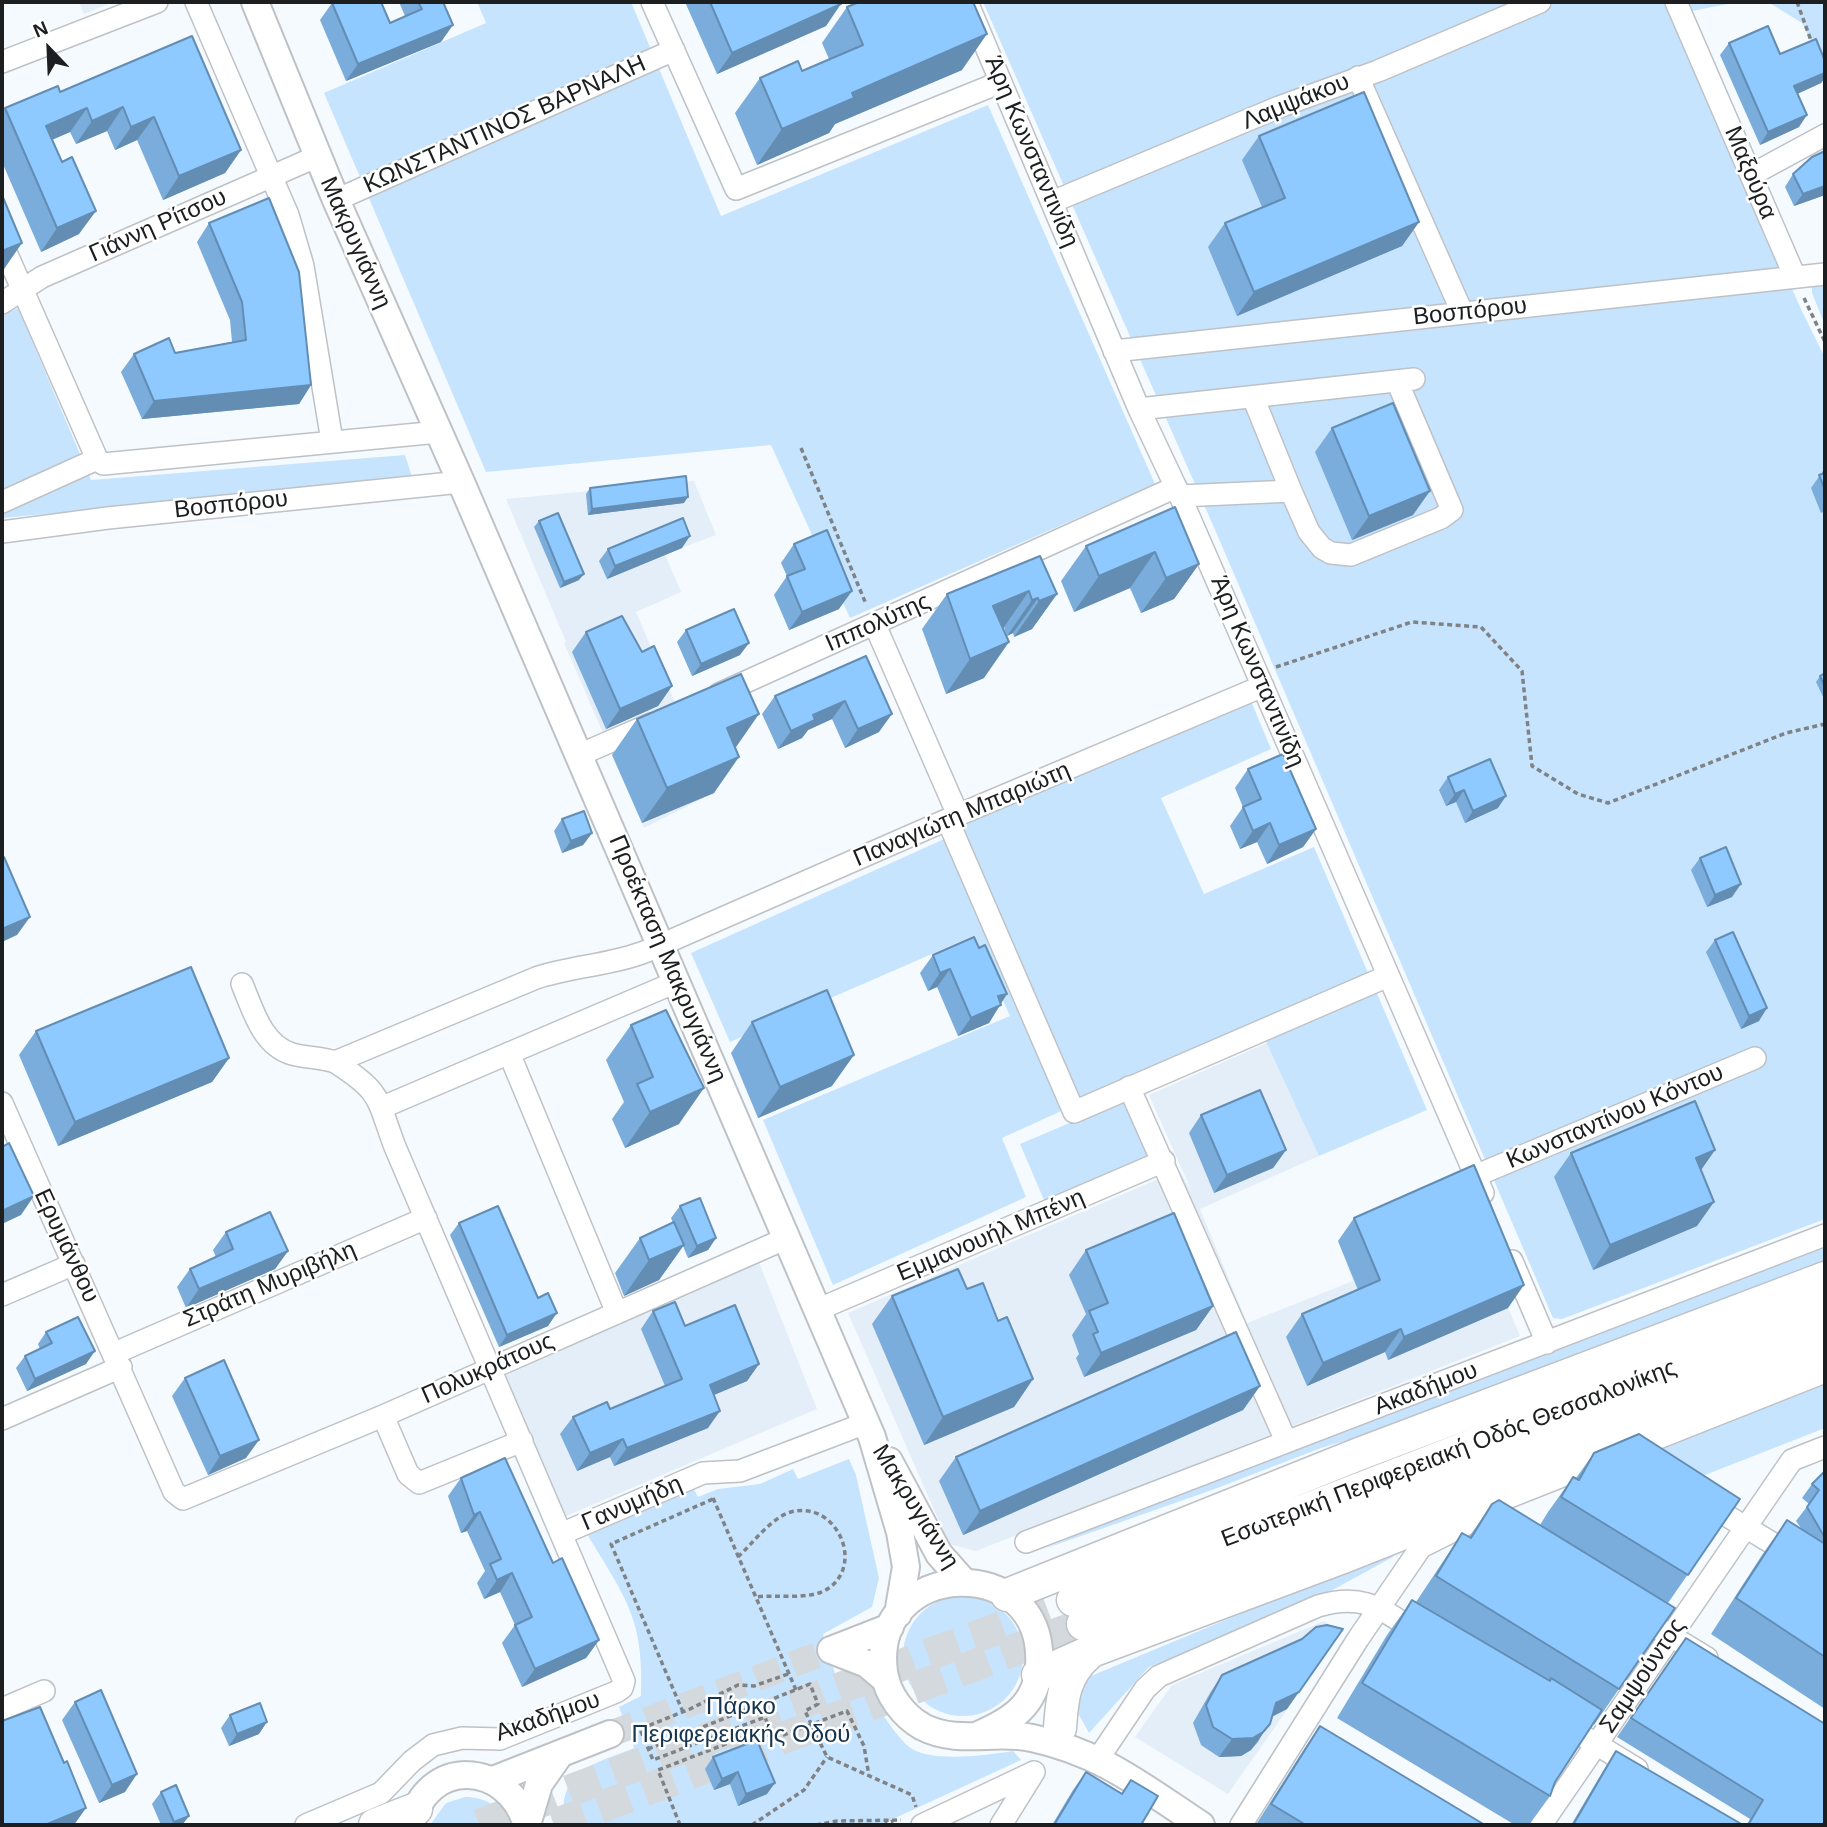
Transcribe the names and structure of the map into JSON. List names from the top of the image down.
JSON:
{
  "streets": {
    "highway": ["Εσωτερική Περιφερειακή Οδός Θεσσαλονίκης"],
    "main road": ["Μακρυγιάννη", "Προέκταση Μακρυγιάννη"],
    "street": [
      "Λαμψάκου",
      "ΚΩΝΣΤΑΝΤΙΝΟΣ ΒΑΡΝΑΛΗ",
      "Άρη Κωνσταντινίδη",
      "Μαξούρα",
      "Γιάννη Ρίτσου",
      "Βοσπόρου",
      "Ιππολύτης",
      "Παναγιώτη Μπαριώτη",
      "Κωνσταντίνου Κόντου",
      "Εμμανουήλ Μπένη",
      "Ερυμάνθου",
      "Στράτη Μυριβήλη",
      "Πολυκράτους",
      "Ακαδήμου",
      "Γανυμήδη",
      "Σαμψούντος"
    ]
  },
  "crossings": [
    ["Λαμψάκου", "Άρη Κωνσταντινίδη"],
    ["ΚΩΝΣΤΑΝΤΙΝΟΣ ΒΑΡΝΑΛΗ", "Μακρυγιάννη"],
    ["Άρη Κωνσταντινίδη", "Βοσπόρου"],
    ["Άρη Κωνσταντινίδη", "Ιππολύτης"],
    ["Άρη Κωνσταντινίδη", "Παναγιώτη Μπαριώτη"],
    ["Άρη Κωνσταντινίδη", "Κωνσταντίνου Κόντου"],
    ["Μαξούρα", "Βοσπόρου"],
    ["Γιάννη Ρίτσου", "Μακρυγιάννη"],
    ["Μακρυγιάννη", "Βοσπόρου"],
    ["Μακρυγιάννη", "Προέκταση Μακρυγιάννη"],
    ["Βοσπόρου", "Προέκταση Μακρυγιάννη"],
    ["Παναγιώτη Μπαριώτη", "Προέκταση Μακρυγιάννη"],
    ["Προέκταση Μακρυγιάννη", "Εμμανουήλ Μπένη"],
    ["Προέκταση Μακρυγιάννη", "Πολυκράτους"],
    ["Ερυμάνθου", "Στράτη Μυριβήλη"],
    ["Ερυμάνθου", "Πολυκράτους"],
    ["Ακαδήμου", "Γανυμήδη"]
  ],
  "parks": ["Πάρκο Περιφερειακής Οδού"],
  "north": "top left"
}
